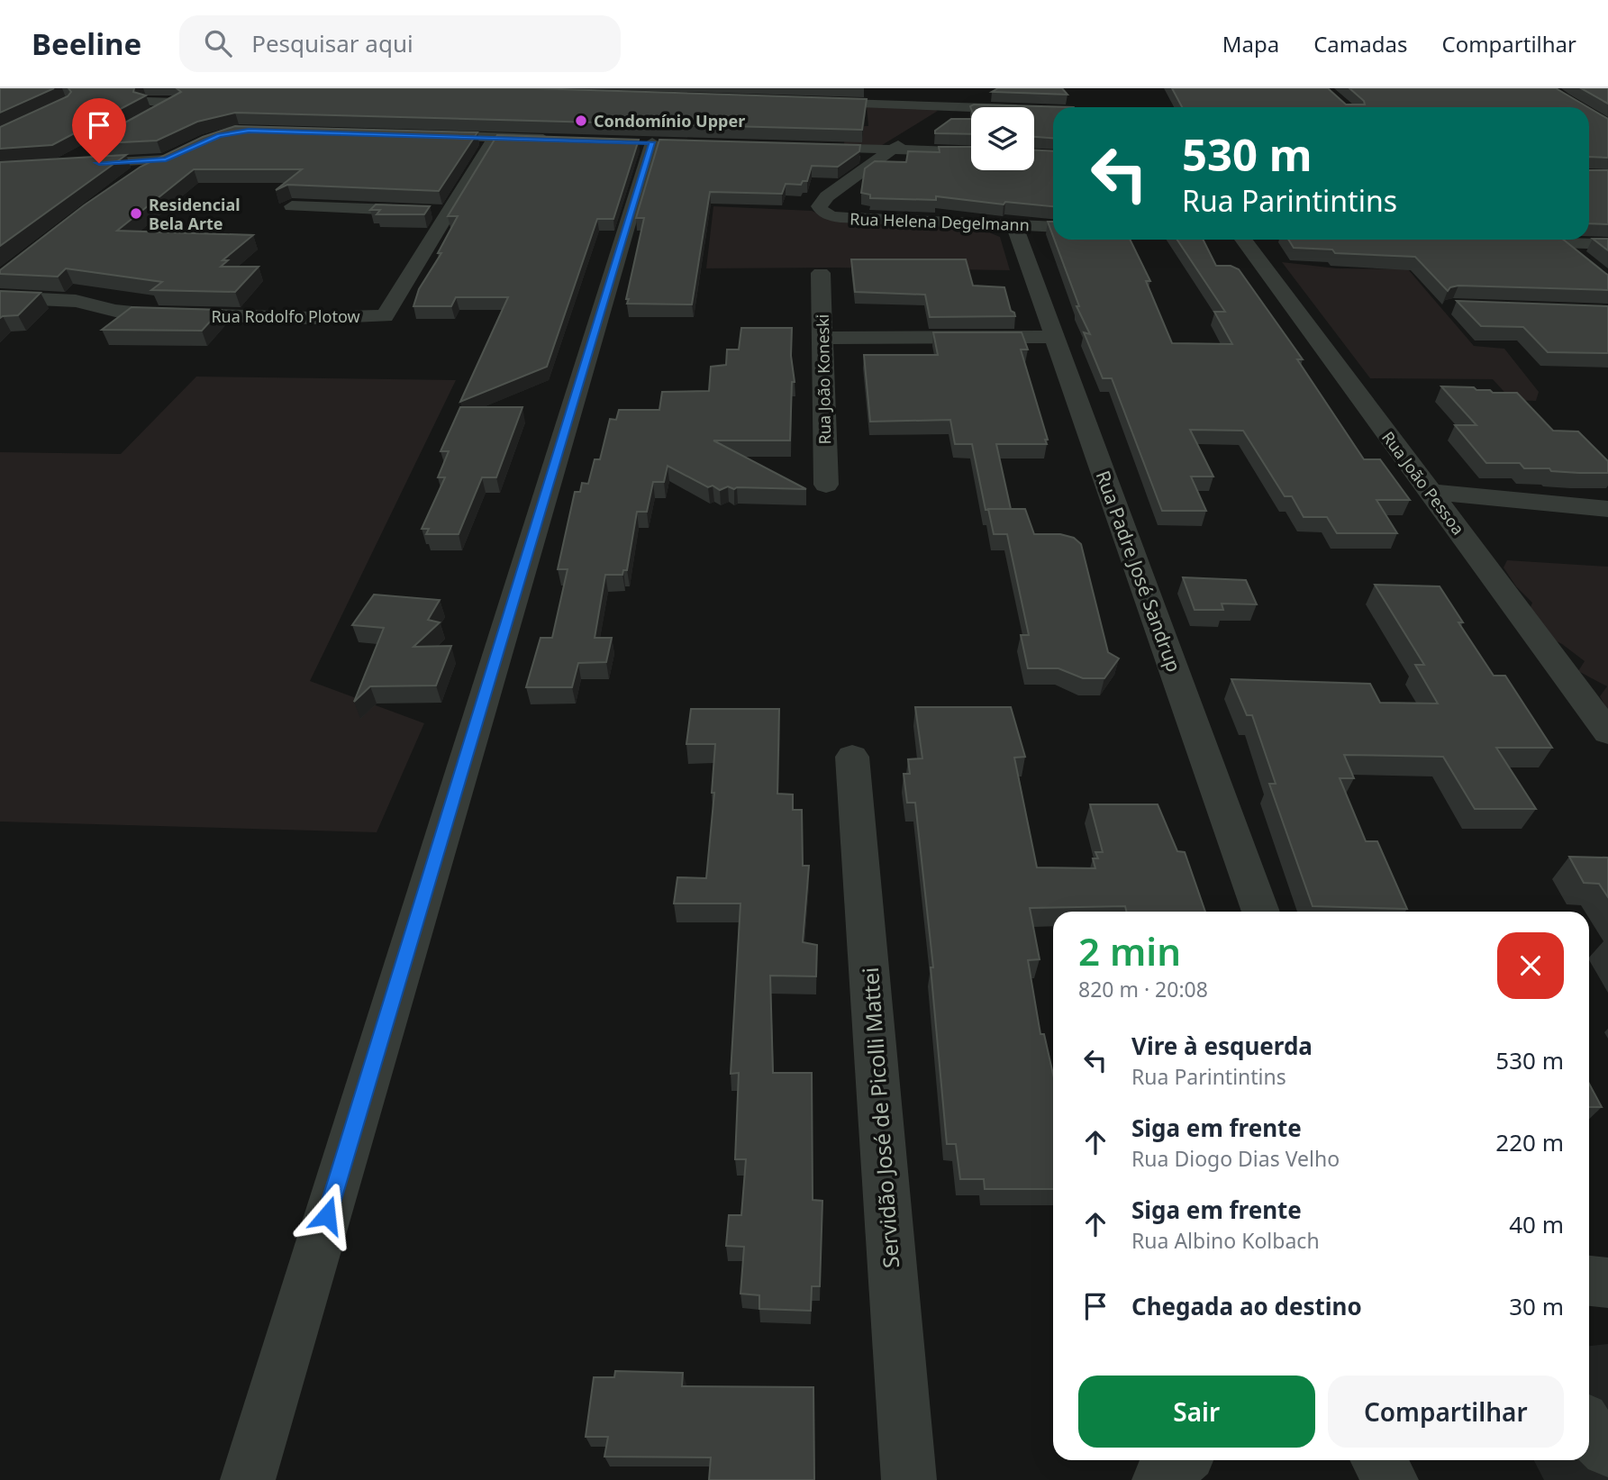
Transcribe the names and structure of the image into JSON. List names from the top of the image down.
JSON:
{
  "streets": {
    "street": [
      "Rua Helena Degelmann",
      "Rua Rodolfo Plotow",
      "Rua João Koneski",
      "Rua João Pessoa",
      "Rua Padre José Sandrup",
      "Servidão José de Picolli Mattei"
    ]
  },
  "crossings": [
    ["Rua Helena Degelmann", "Rua Padre José Sandrup"]
  ],
  "places": ["Condomínio Upper", "Residencial Bela Arte"],
  "page": {
    "header": "Beeline",
    "search": "Pesquisar aqui",
    "nav": ["Mapa", "Camadas", "Compartilhar"],
    "turn": ["530 m", "Rua Parintintins"],
    "heading": ["2 min", "820 m · 20:08"],
    "list": [
      {
        "name": "Vire à esquerda",
        "note": "Rua Parintintins",
        "value": "530 m"
      },
      {
        "name": "Siga em frente",
        "note": "Rua Diogo Dias Velho",
        "value": "220 m"
      },
      {
        "name": "Siga em frente",
        "note": "Rua Albino Kolbach",
        "value": "40 m"
      },
      {
        "name": "Chegada ao destino",
        "value": "30 m"
      }
    ],
    "buttons": ["Sair", "Compartilhar"]
  }
}
